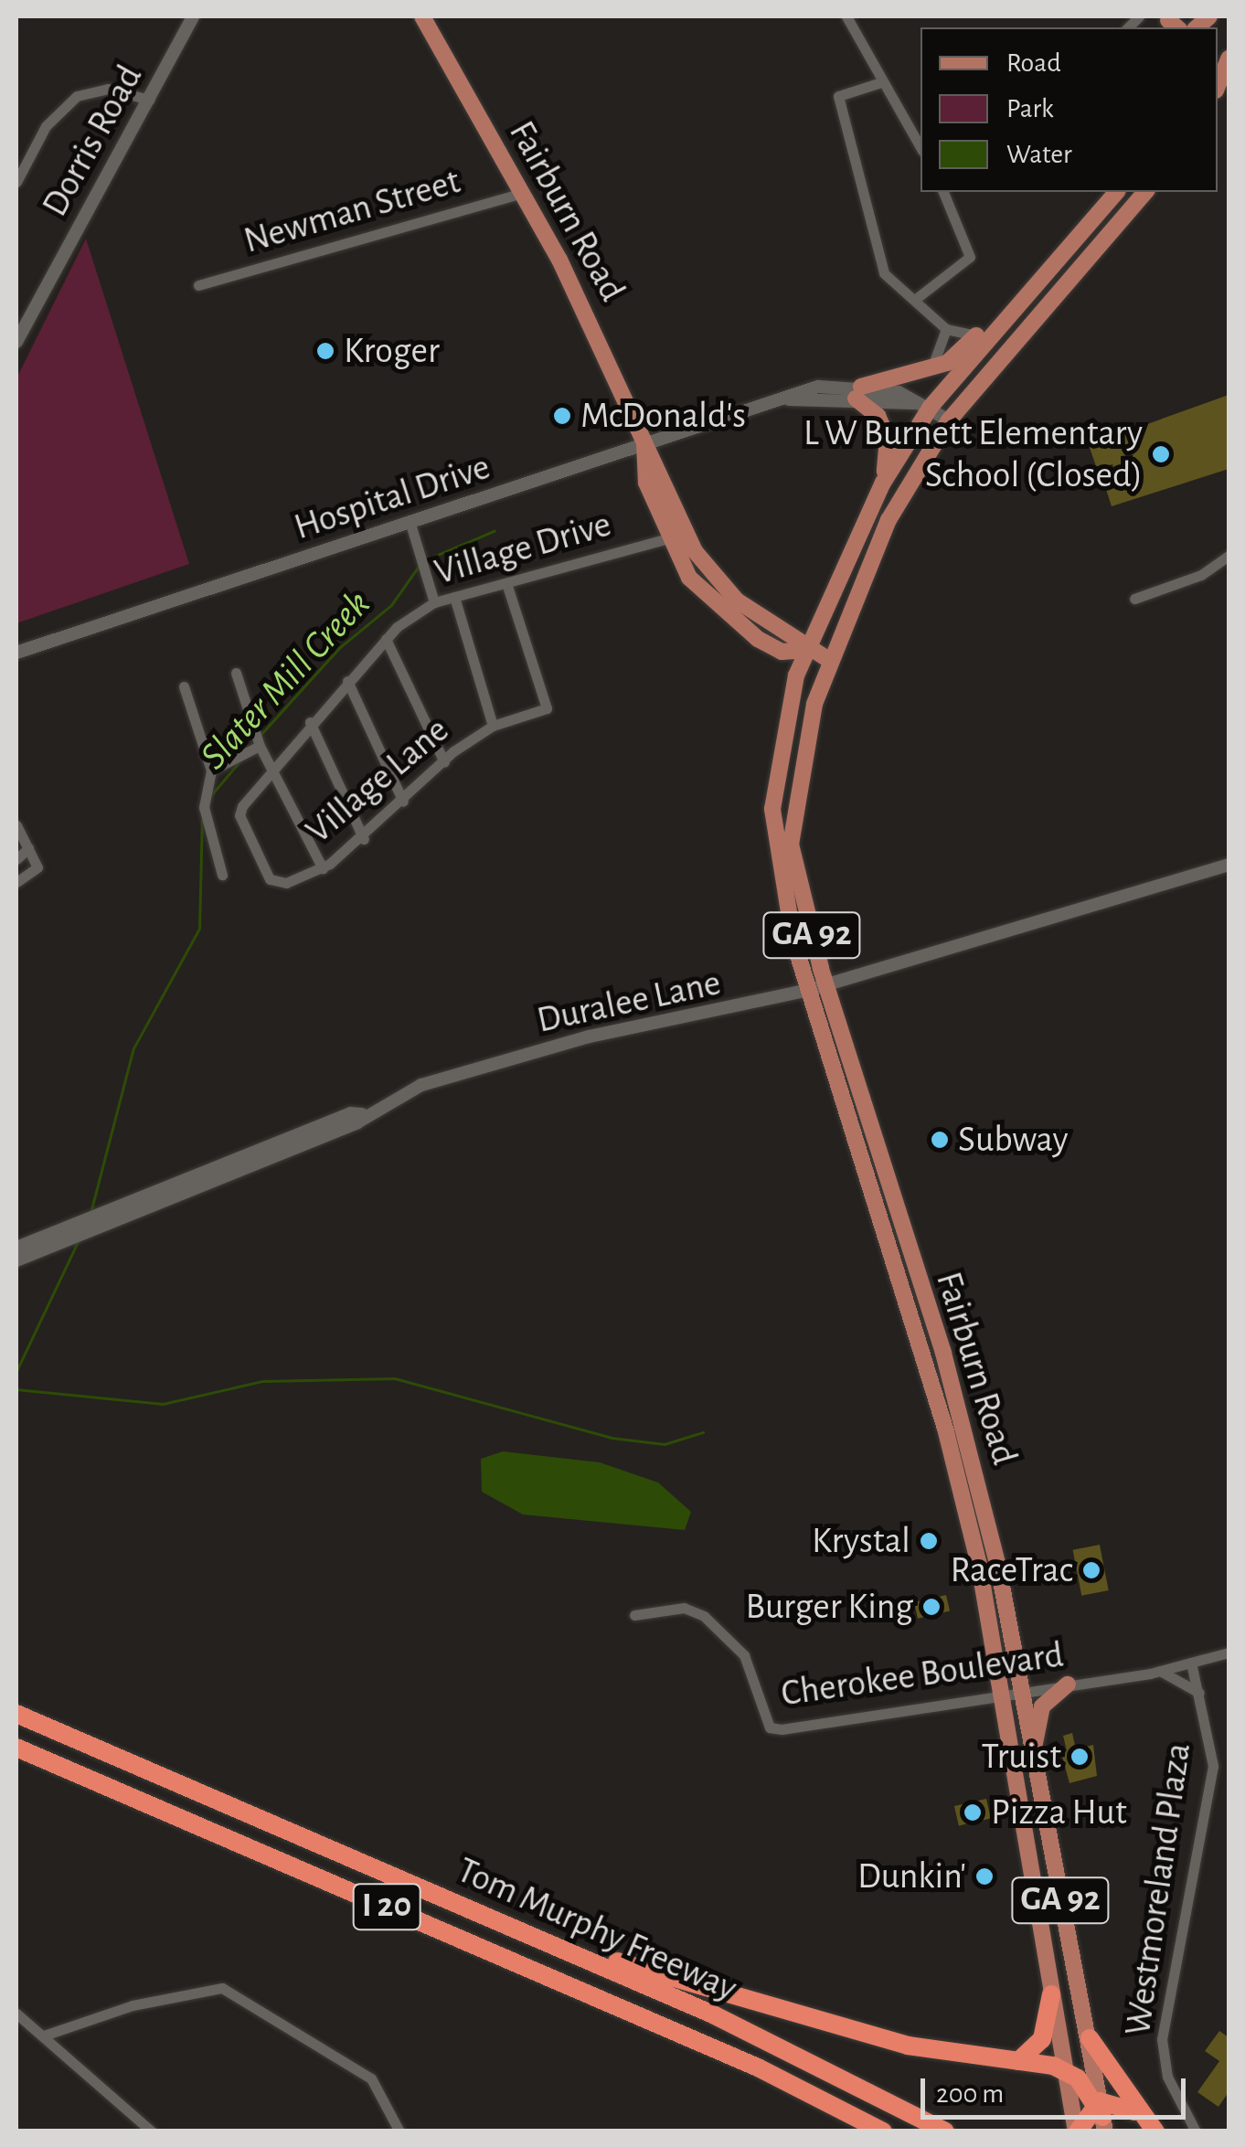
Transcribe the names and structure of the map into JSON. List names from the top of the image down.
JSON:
{
  "streets": {
    "highway": ["I 20", "Tom Murphy Freeway"],
    "main road": ["Fairburn Road", "GA 92"],
    "street": [
      "Dorris Road",
      "Newman Street",
      "Hospital Drive",
      "Village Drive",
      "Village Lane",
      "Duralee Lane",
      "Cherokee Boulevard",
      "Westmoreland Plaza"
    ]
  },
  "crossings": [
    ["Newman Street", "Fairburn Road"],
    ["Fairburn Road", "Hospital Drive"],
    ["Fairburn Road", "Village Drive"],
    ["Fairburn Road", "GA 92"],
    ["Fairburn Road", "Duralee Lane"],
    ["Fairburn Road", "Cherokee Boulevard"],
    ["Hospital Drive", "GA 92"],
    ["Village Drive", "Village Lane"],
    ["Cherokee Boulevard", "Westmoreland Plaza"]
  ],
  "water": ["Slater Mill Creek"],
  "places": [
    "Kroger",
    "McDonald's",
    "L W Burnett Elementary School (Closed)",
    "Subway",
    "Krystal",
    "RaceTrac",
    "Burger King",
    "Truist",
    "Pizza Hut",
    "Dunkin'"
  ],
  "legend": ["Road", "Park", "Water"],
  "scale_bar": "200 m"
}
